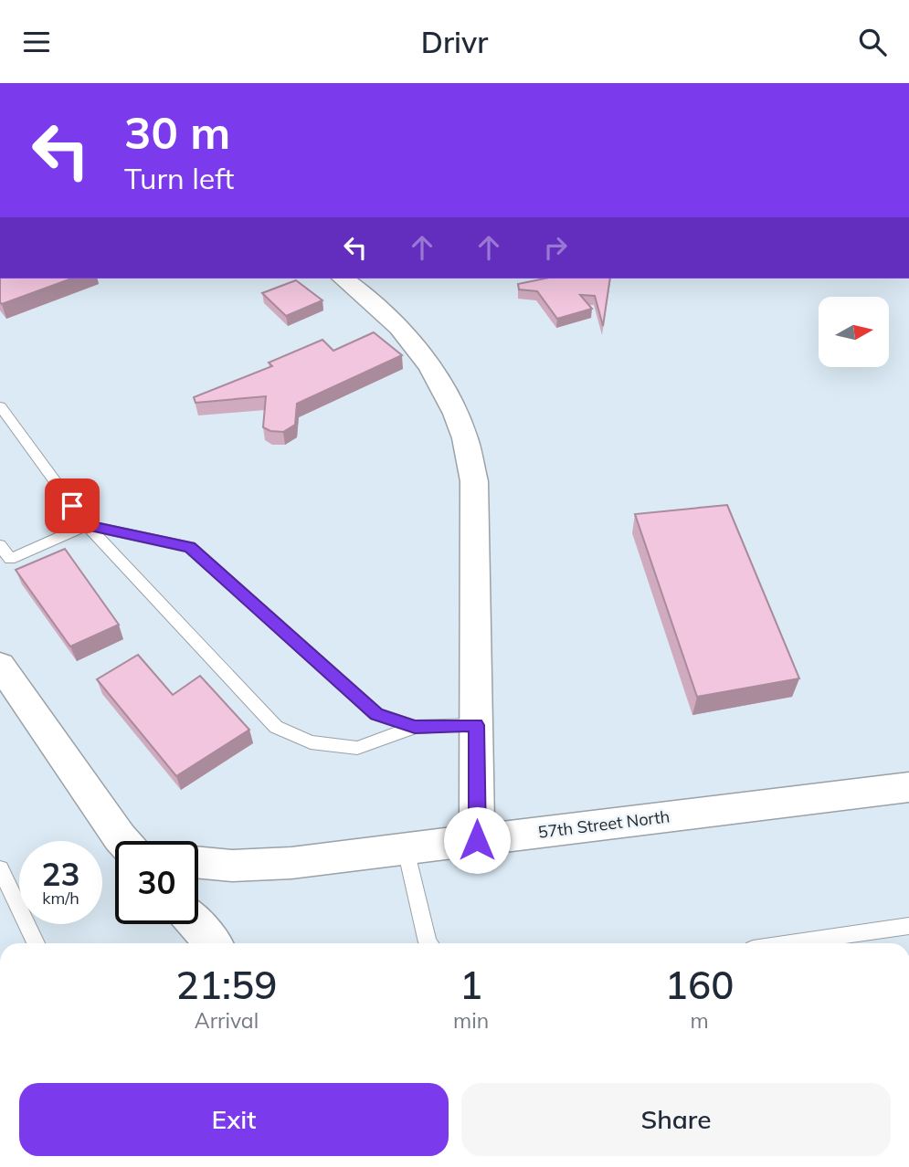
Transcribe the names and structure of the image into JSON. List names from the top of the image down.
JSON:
{
  "streets": {
    "street": ["57th Street North"]
  },
  "north": "right",
  "page": {
    "header": "Drivr",
    "turn": ["30 m", "Turn left"],
    "speed": "23 km/h",
    "limit": "30",
    "eta": [
      "21:59",
      "Arrival",
      "1",
      "min",
      "160",
      "m"
    ],
    "buttons": ["Exit", "Share"]
  }
}
